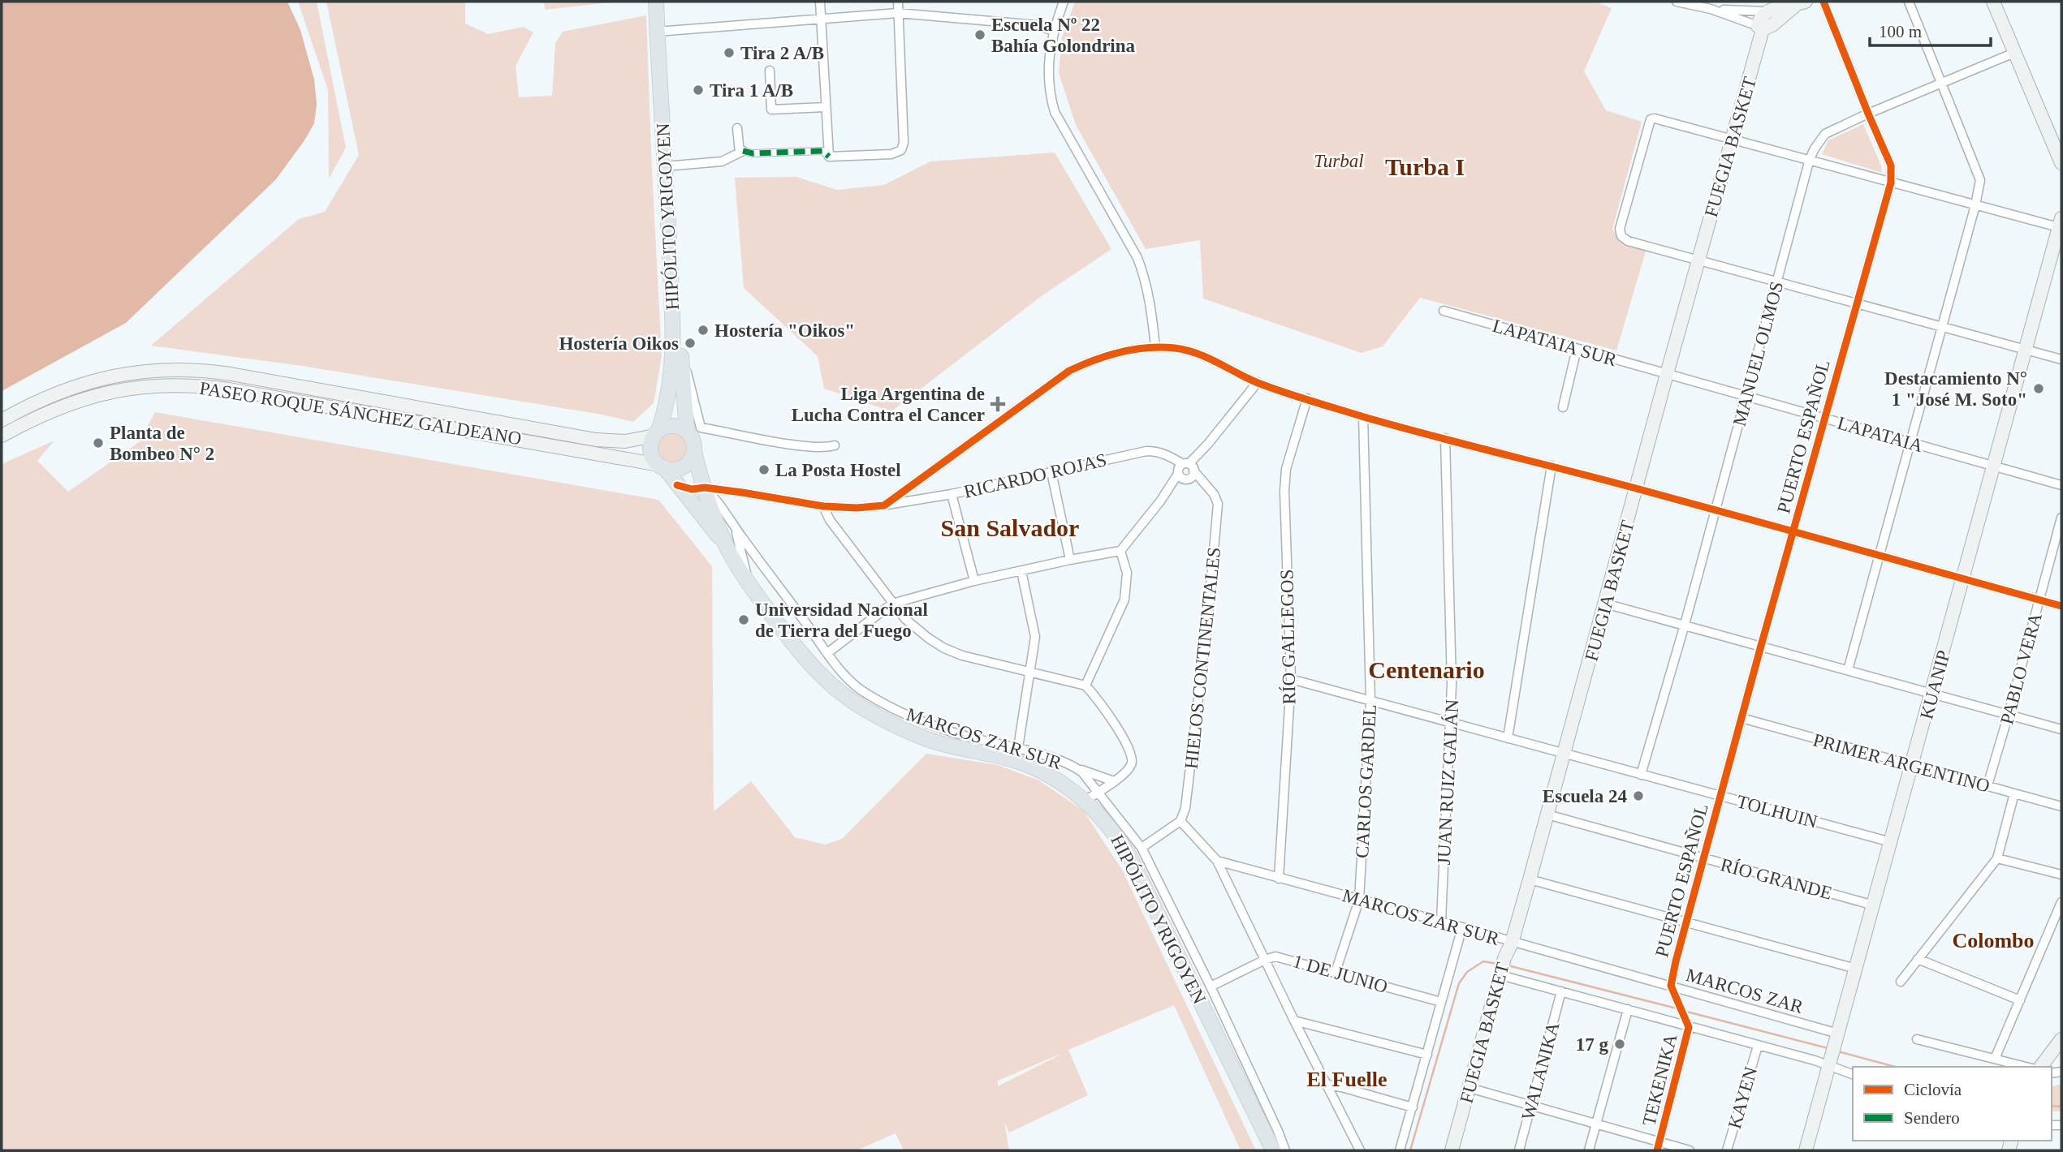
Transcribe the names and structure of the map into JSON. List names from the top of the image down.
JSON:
{
  "streets": {
    "main road": [
      "FUEGIA BASKET",
      "HIPÓLITO YRIGOYEN",
      "PASEO ROQUE SÁNCHEZ GALDEANO",
      "KUANIP"
    ],
    "street": [
      "LAPATAIA SUR",
      "MANUEL OLMOS",
      "LAPATAIA",
      "PUERTO ESPAÑOL",
      "RICARDO ROJAS",
      "RÍO GALLEGOS",
      "HIELOS CONTINENTALES",
      "PABLO VERA",
      "MARCOS ZAR SUR",
      "PRIMER ARGENTINO",
      "CARLOS GARDEL",
      "JUAN RUIZ GALÁN",
      "TOLHUIN",
      "RÍO GRANDE",
      "1 DE JUNIO",
      "MARCOS ZAR",
      "WALANIKA",
      "TEKENIKA",
      "KAYEN"
    ]
  },
  "crossings": [
    ["FUEGIA BASKET", "LAPATAIA SUR"],
    ["FUEGIA BASKET", "LAPATAIA"],
    ["FUEGIA BASKET", "MARCOS ZAR SUR"],
    ["FUEGIA BASKET", "TOLHUIN"],
    ["FUEGIA BASKET", "RÍO GRANDE"],
    ["FUEGIA BASKET", "MARCOS ZAR"],
    ["HIPÓLITO YRIGOYEN", "PASEO ROQUE SÁNCHEZ GALDEANO"],
    ["HIPÓLITO YRIGOYEN", "RICARDO ROJAS"],
    ["HIPÓLITO YRIGOYEN", "MARCOS ZAR SUR"],
    ["LAPATAIA SUR", "LAPATAIA"],
    ["MANUEL OLMOS", "LAPATAIA"],
    ["MANUEL OLMOS", "PUERTO ESPAÑOL"],
    ["MANUEL OLMOS", "TOLHUIN"],
    ["LAPATAIA", "PUERTO ESPAÑOL"],
    ["LAPATAIA", "KUANIP"],
    ["PUERTO ESPAÑOL", "PRIMER ARGENTINO"],
    ["PUERTO ESPAÑOL", "TOLHUIN"],
    ["PUERTO ESPAÑOL", "RÍO GRANDE"],
    ["PUERTO ESPAÑOL", "MARCOS ZAR"],
    ["PUERTO ESPAÑOL", "TEKENIKA"],
    ["RICARDO ROJAS", "MARCOS ZAR SUR"],
    ["RÍO GALLEGOS", "MARCOS ZAR SUR"],
    ["RÍO GALLEGOS", "TOLHUIN"],
    ["PABLO VERA", "PRIMER ARGENTINO"],
    ["KUANIP", "PRIMER ARGENTINO"],
    ["KUANIP", "TOLHUIN"],
    ["KUANIP", "RÍO GRANDE"],
    ["KUANIP", "MARCOS ZAR"],
    ["MARCOS ZAR SUR", "CARLOS GARDEL"],
    ["MARCOS ZAR SUR", "JUAN RUIZ GALÁN"],
    ["MARCOS ZAR SUR", "1 DE JUNIO"],
    ["MARCOS ZAR SUR", "MARCOS ZAR"],
    ["CARLOS GARDEL", "TOLHUIN"],
    ["CARLOS GARDEL", "1 DE JUNIO"],
    ["JUAN RUIZ GALÁN", "TOLHUIN"],
    ["MARCOS ZAR", "TEKENIKA"]
  ],
  "districts": [
    "Turba I",
    "San Salvador",
    "Centenario",
    "Colombo",
    "El Fuelle"
  ],
  "parks": ["Turbal"],
  "places": {
    "other": [
      "Escuela Nº 22 Bahía Golondrina",
      "Tira 2 A/B",
      "Tira 1 A/B",
      "Hostería \"Oikos\"",
      "Hostería Oikos",
      "Destacamiento N° 1 \"José M. Soto\"",
      "Planta de Bombeo N° 2",
      "La Posta Hostel",
      "Universidad Nacional de Tierra del Fuego",
      "Escuela 24",
      "17 g"
    ],
    "health": ["Liga Argentina de Lucha Contra el Cancer"]
  },
  "legend": ["Ciclovía", "Sendero"],
  "scale_bar": "100 m"
}
